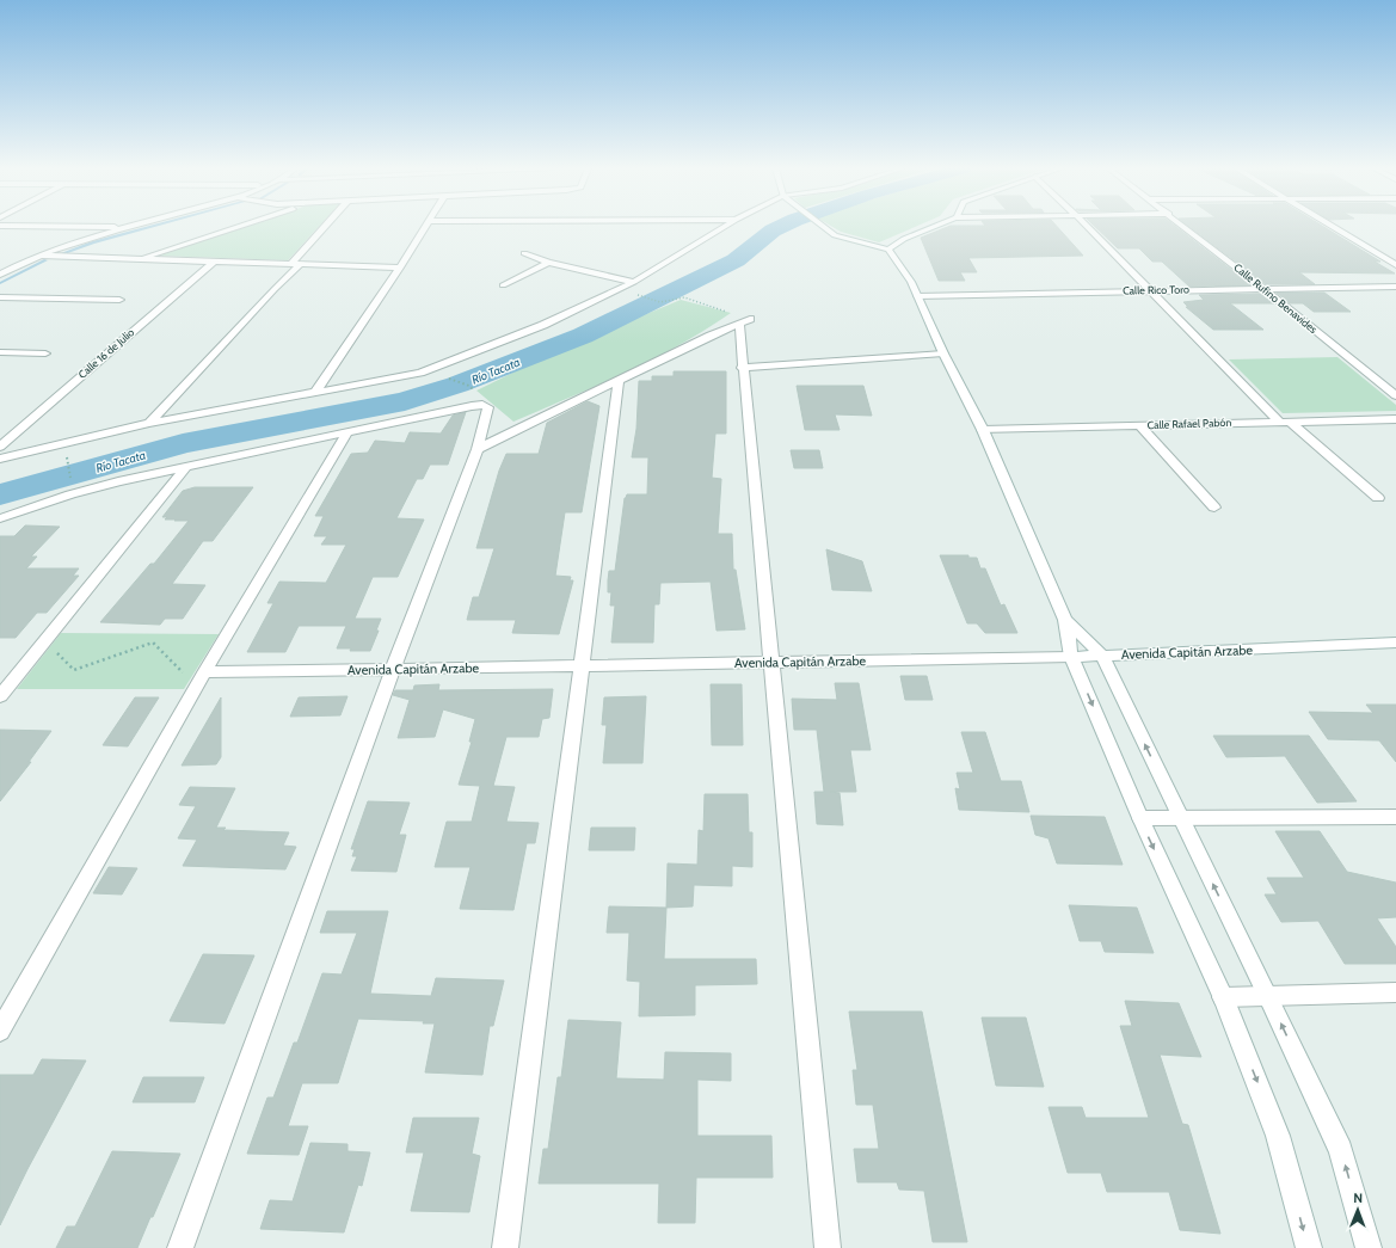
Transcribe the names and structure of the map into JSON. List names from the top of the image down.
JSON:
{
  "streets": {
    "street": [
      "Calle Rico Toro",
      "Calle Rufino Benavides",
      "Calle 16 de Julio",
      "Calle Rafael Pabón",
      "Avenida Capitán Arzabe"
    ]
  },
  "crossings": [
    ["Calle Rico Toro", "Calle Rufino Benavides"]
  ],
  "water": ["Río Tacata"],
  "north": "top"
}
